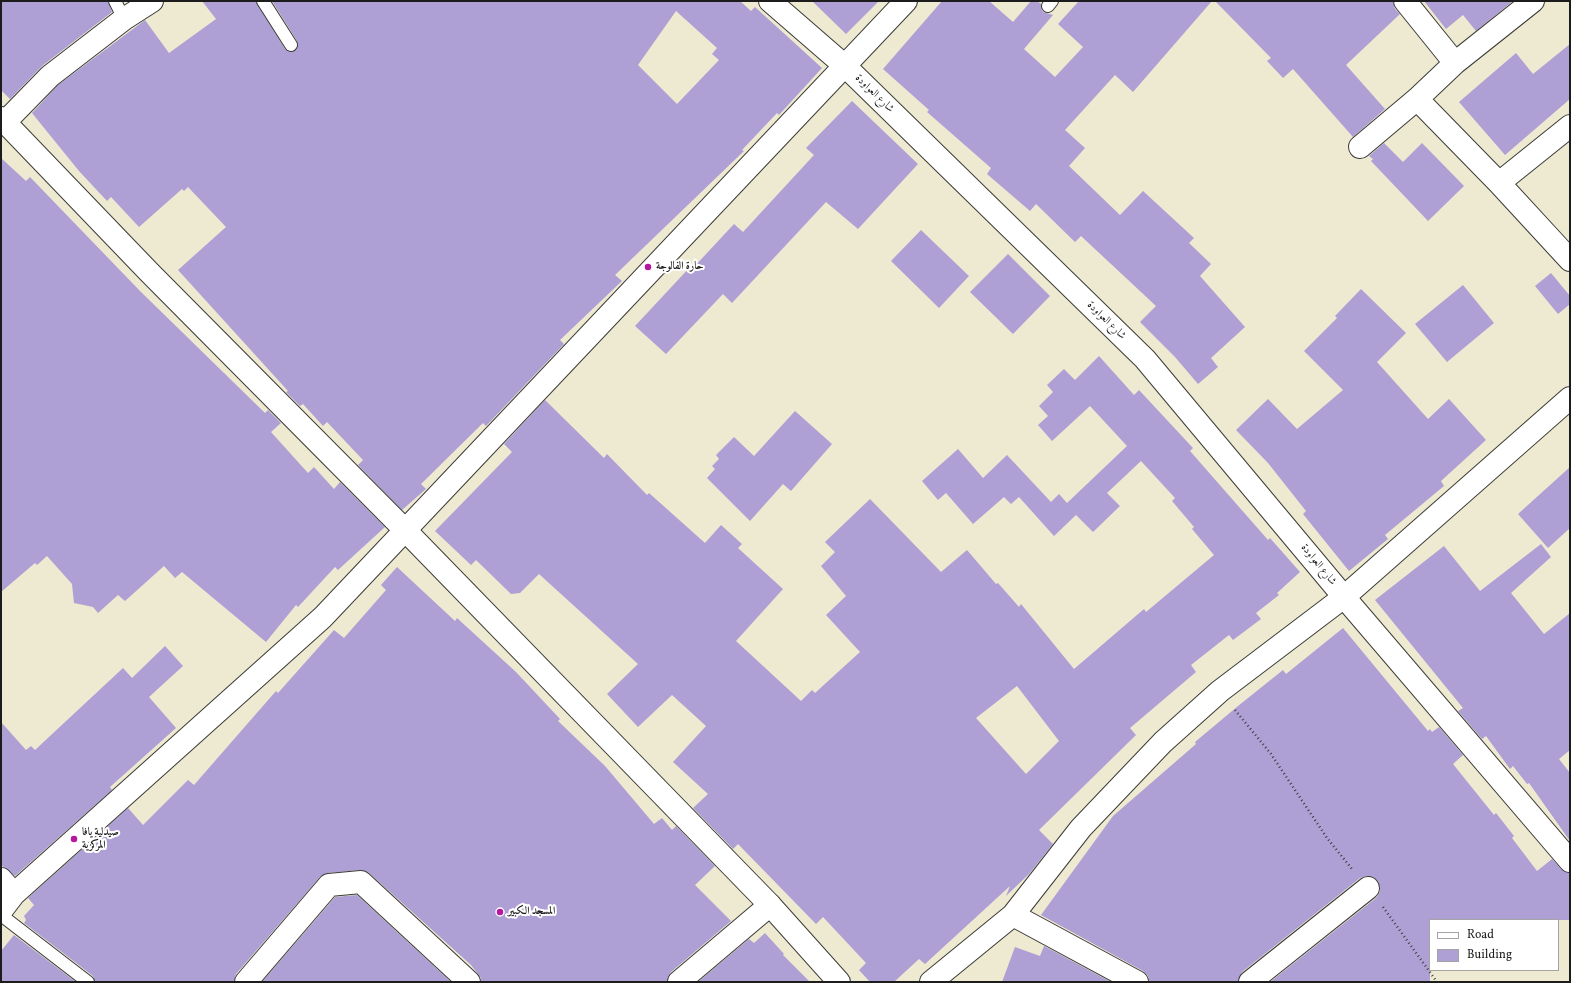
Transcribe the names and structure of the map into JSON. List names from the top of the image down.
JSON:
{
  "streets": {
    "street": ["شارع العواودة"]
  },
  "places": ["حارة الفالوجة", "صيدلية يافا المركزية", "المسجد الكبير"],
  "legend": ["Road", "Building"]
}
